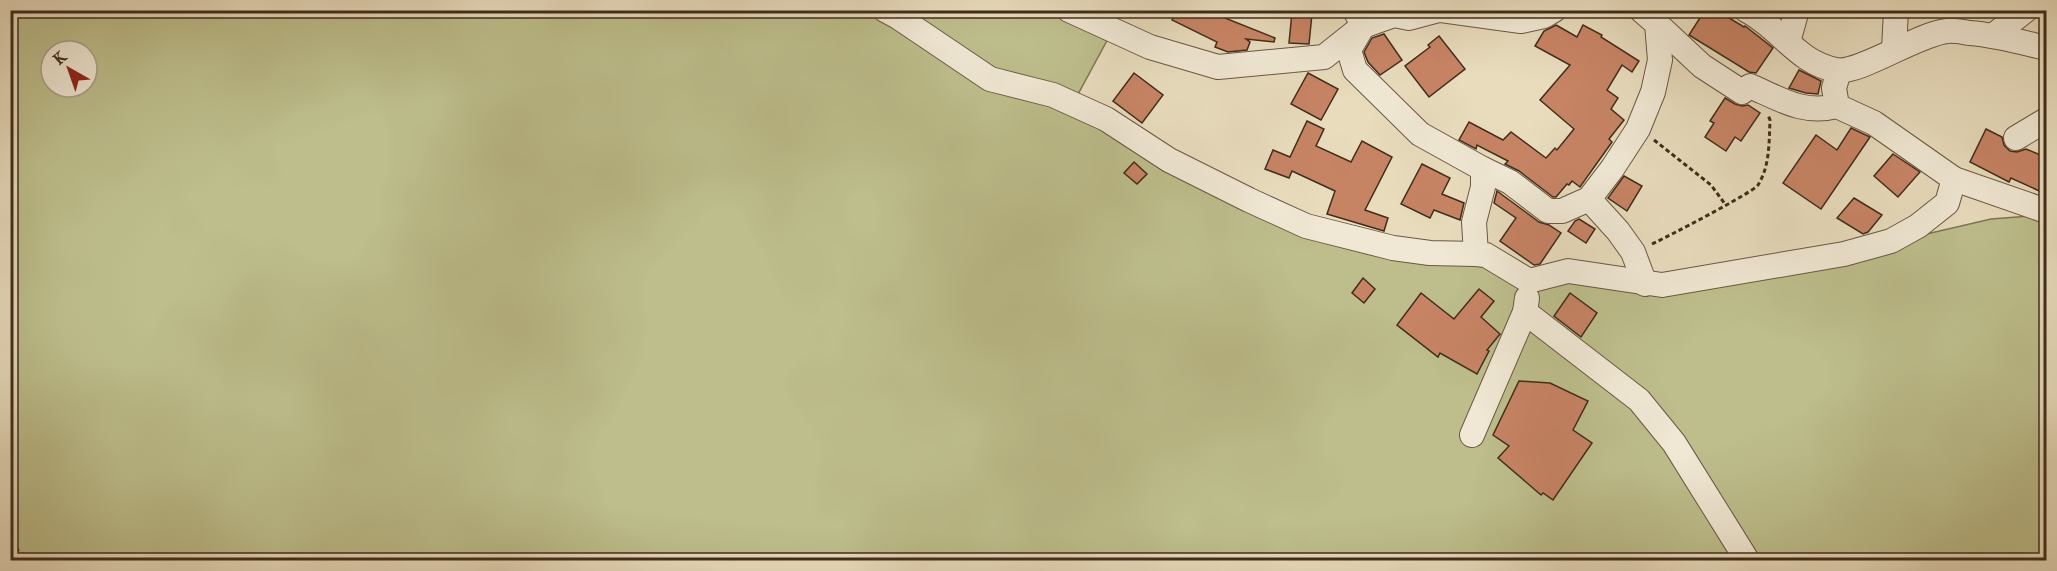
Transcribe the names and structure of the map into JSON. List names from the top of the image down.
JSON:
{
  "north": "top left"
}
